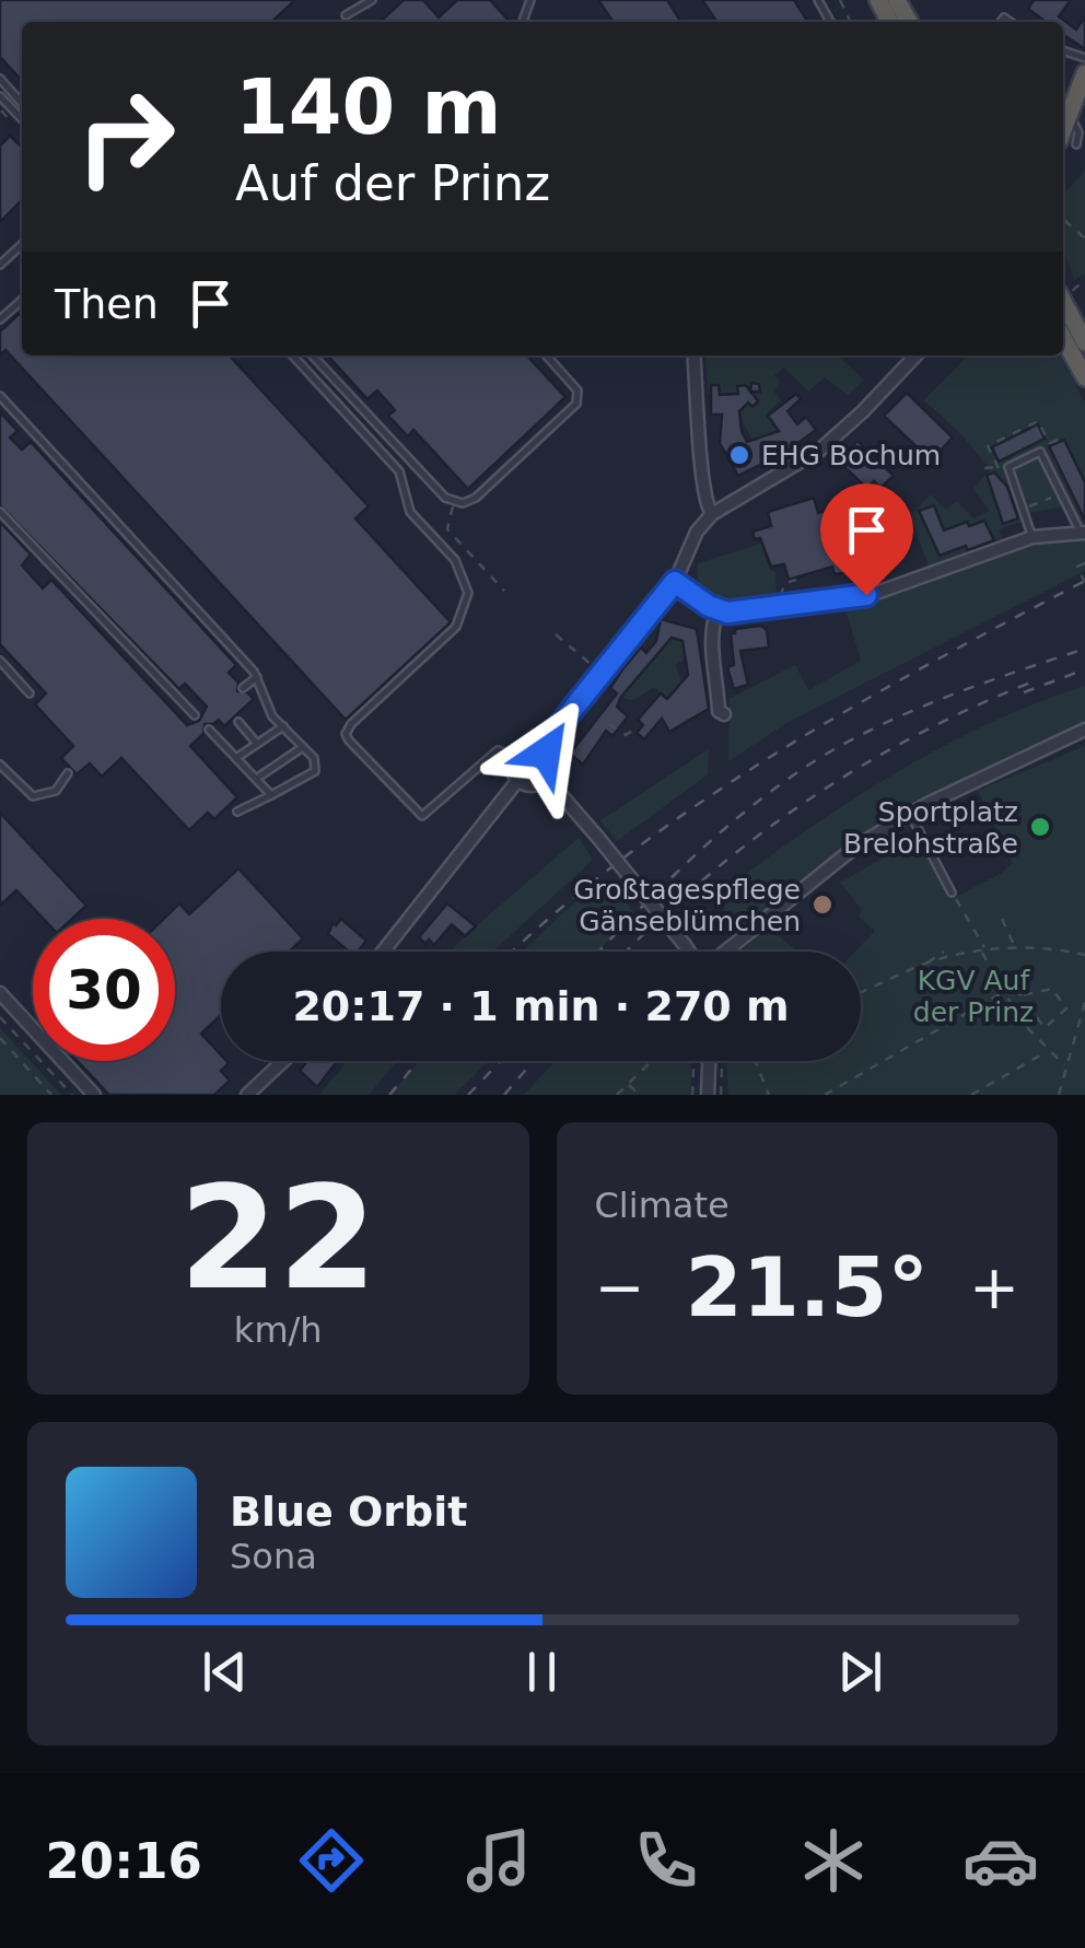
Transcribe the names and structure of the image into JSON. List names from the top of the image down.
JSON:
{
  "parks": ["KGV Auf der Prinz"],
  "places": ["EHG Bochum", "Sportplatz Brelohstraße", "Großtagespflege Gänseblümchen"],
  "page": {
    "turn": ["140 m", "Auf der Prinz"],
    "then": "Then",
    "limit": "30",
    "trip": "20:17 · 1 min · 270 m",
    "tile": [
      ["22", "km/h"],
      "Climate"
    ],
    "heat": ["−", "21.5°", "+"],
    "song": ["Blue Orbit", "Sona"],
    "tabs": "20:16"
  }
}
